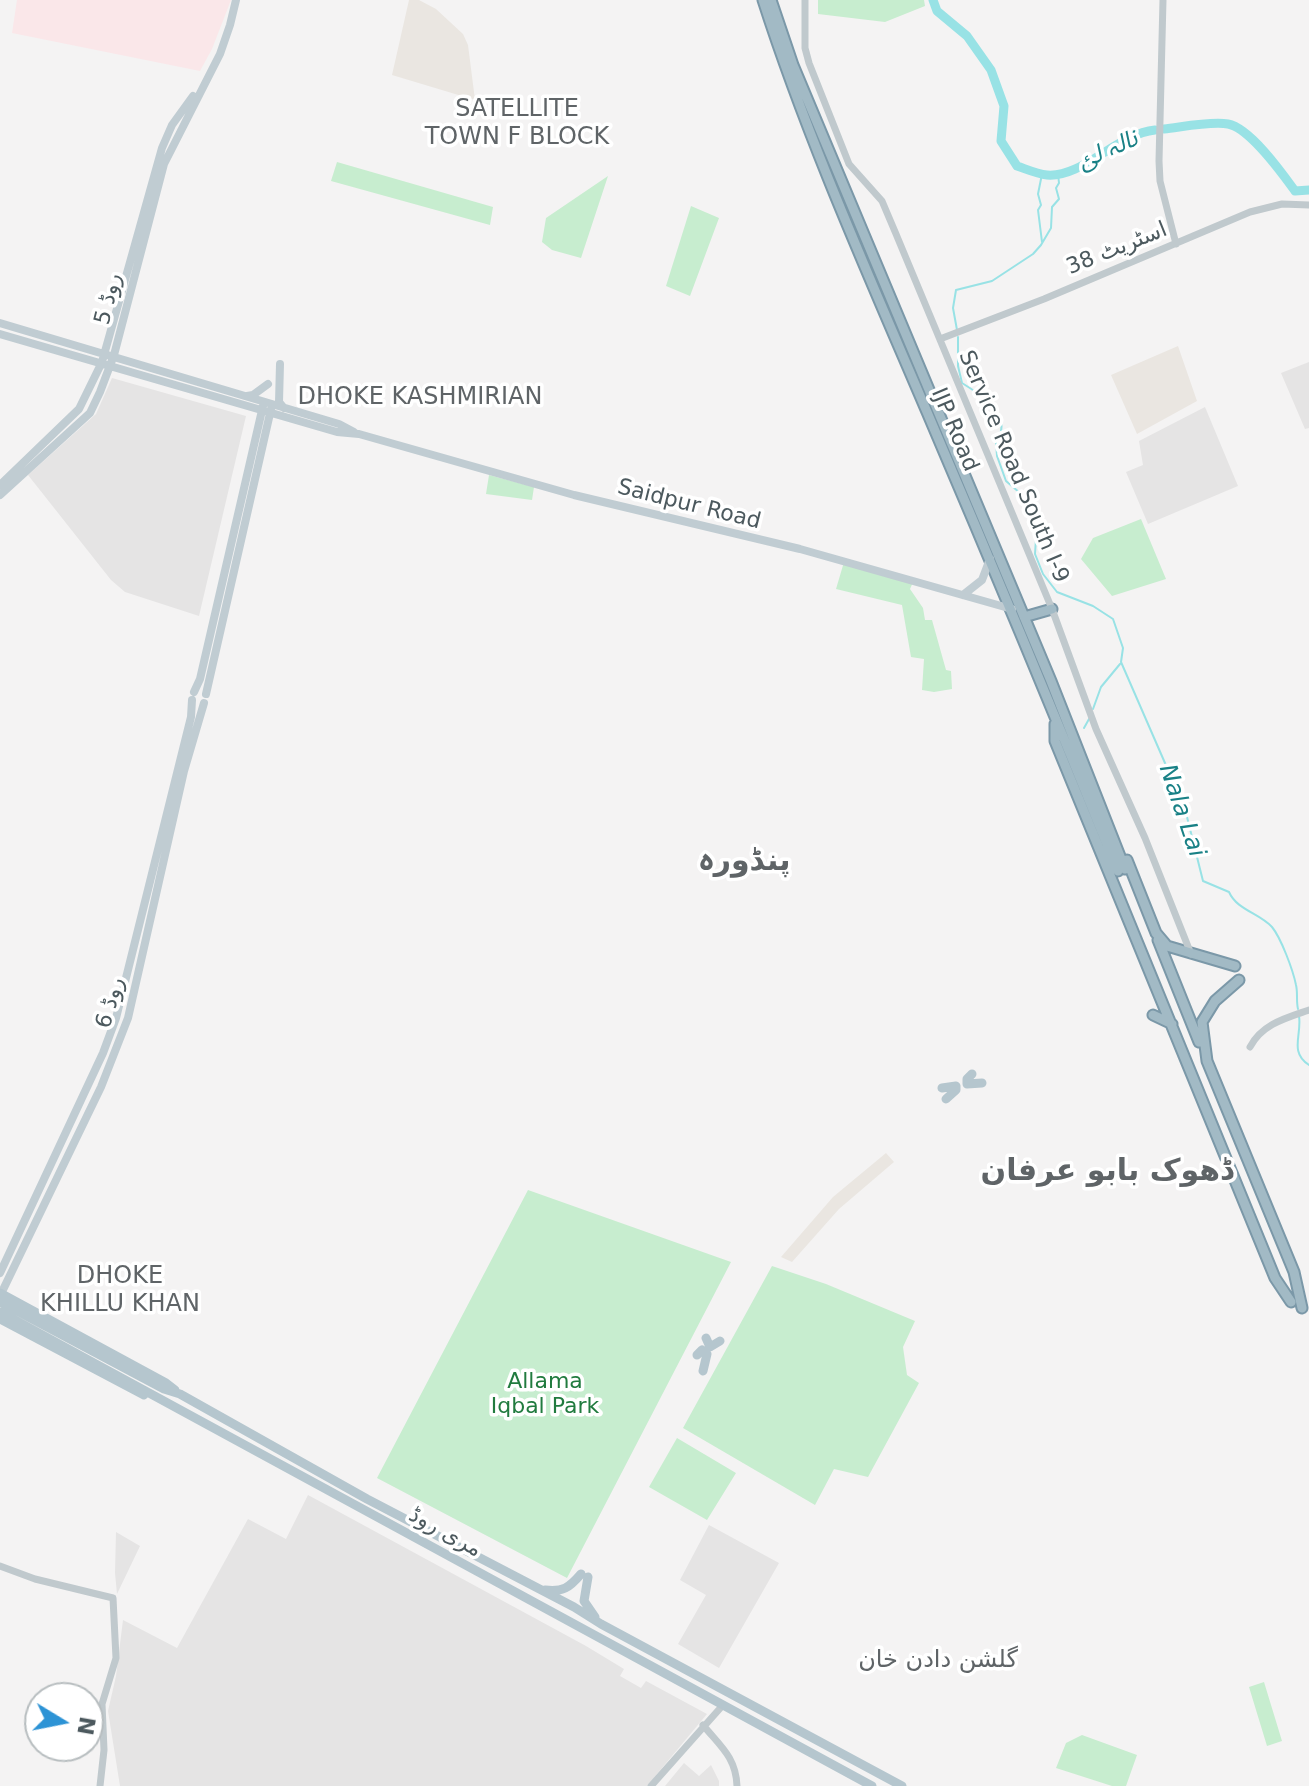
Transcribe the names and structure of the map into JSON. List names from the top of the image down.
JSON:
{
  "streets": {
    "highway": ["IJP Road"],
    "main road": [
      "روڈ 5",
      "Saidpur Road",
      "روڈ 6",
      "مری روڈ"
    ],
    "street": ["اسٹریٹ 38", "Service Road South I-9"]
  },
  "crossings": [
    ["اسٹریٹ 38", "Service Road South I-9"],
    ["روڈ 5", "Saidpur Road"],
    ["IJP Road", "Saidpur Road"],
    ["Saidpur Road", "روڈ 6"]
  ],
  "districts": [
    "SATELLITE TOWN F BLOCK",
    "DHOKE KASHMIRIAN",
    "پنڈورہ",
    "ڈھوک بابو عرفان",
    "DHOKE KHILLU KHAN",
    "گلشن دادن خان"
  ],
  "water": ["نالہ لئ", "Nala Lai"],
  "parks": ["Allama Iqbal Park"],
  "north": "right"
}
